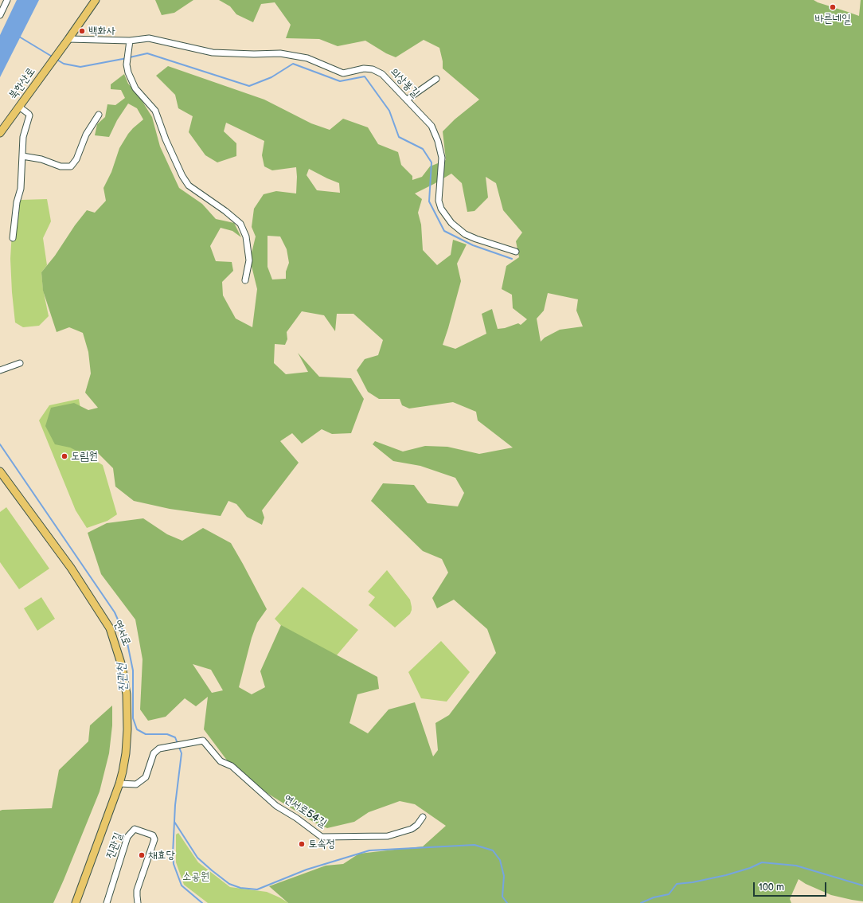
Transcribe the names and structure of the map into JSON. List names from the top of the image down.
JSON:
{
  "streets": {
    "main road": ["북한산로", "연서로"],
    "street": ["의상봉길", "연서로54길", "진관길"]
  },
  "crossings": [
    ["의상봉길", "북한산로"],
    ["연서로", "연서로54길"]
  ],
  "water": ["진관천"],
  "parks": ["소공원"],
  "places": [
    "바른네일",
    "백화사",
    "도림원",
    "토속정",
    "채효당"
  ],
  "scale_bar": "100 m"
}
